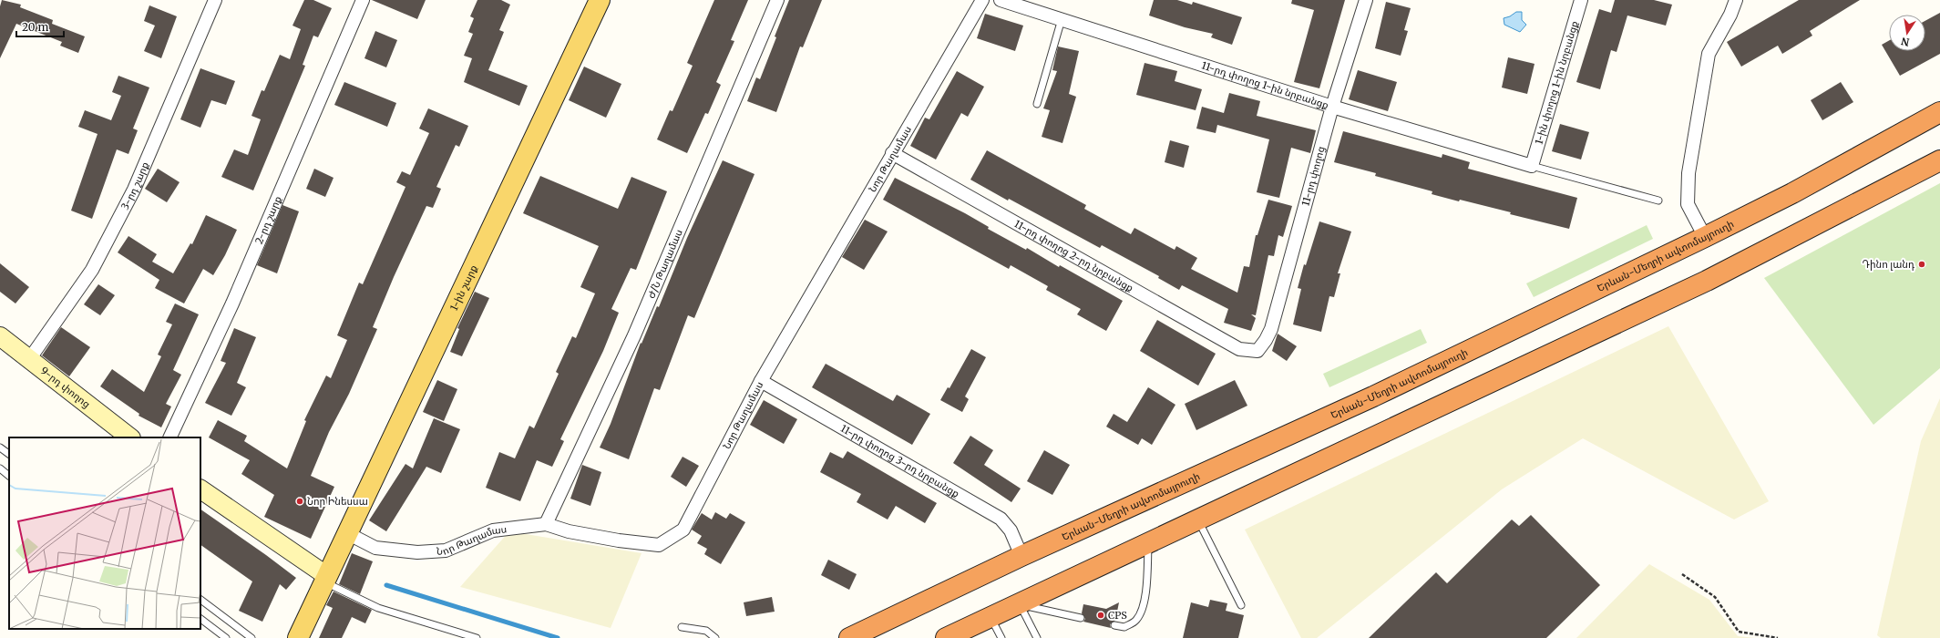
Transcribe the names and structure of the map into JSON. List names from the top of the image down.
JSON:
{
  "streets": {
    "highway": ["Երևան-Մեղրի ավտոմայրուղի"],
    "main road": ["1-ին շարք"],
    "street": [
      "1-ին փողոց 1-ին նրբանցք",
      "11-րդ փողոց 1-ին նրբանցք",
      "Նոր Թաղամաս",
      "11-րդ փողոց",
      "3-րդ շարք",
      "2-րդ շարք",
      "11-րդ փողոց 2-րդ նրբանցք",
      "Ժ/Ն Թաղամաս",
      "9-րդ փողոց",
      "11-րդ փողոց 3-րդ նրբանցք"
    ]
  },
  "crossings": [
    ["1-ին փողոց 1-ին նրբանցք", "11-րդ փողոց 1-ին նրբանցք"],
    ["11-րդ փողոց 1-ին նրբանցք", "11-րդ փողոց"],
    ["Նոր Թաղամաս", "11-րդ փողոց 2-րդ նրբանցք"],
    ["Նոր Թաղամաս", "Ժ/Ն Թաղամաս"],
    ["Նոր Թաղամաս", "1-ին շարք"],
    ["Նոր Թաղամաս", "11-րդ փողոց 3-րդ նրբանցք"],
    ["11-րդ փողոց", "11-րդ փողոց 2-րդ նրբանցք"],
    ["3-րդ շարք", "9-րդ փողոց"],
    ["Երևան-Մեղրի ավտոմայրուղի", "11-րդ փողոց 3-րդ նրբանցք"]
  ],
  "places": ["Դինո լանդ", "Նոր Ինեսսա", "CPS"],
  "scale_bar": "20 m",
  "north": "bottom"
}
